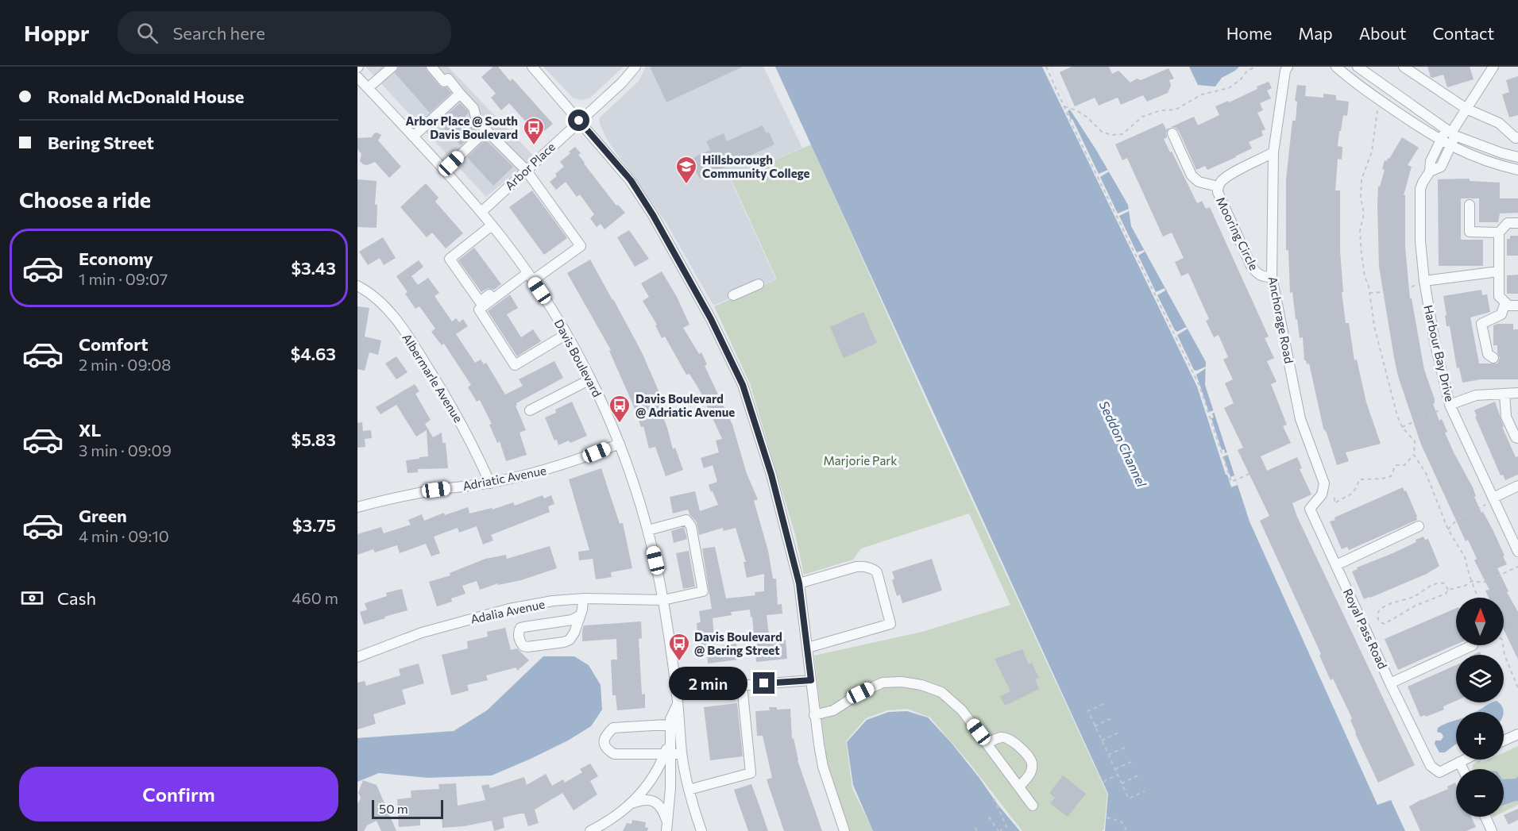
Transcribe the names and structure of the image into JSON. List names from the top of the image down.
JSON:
{
  "streets": {
    "street": [
      "Arbor Place",
      "Mooring Circle",
      "Anchorage Road",
      "Harbour Bay Drive",
      "Davis Boulevard",
      "Albermarle Avenue",
      "Adriatic Avenue",
      "Adalia Avenue",
      "Royal Pass Road"
    ]
  },
  "crossings": [
    ["Arbor Place", "Davis Boulevard"],
    ["Mooring Circle", "Anchorage Road"],
    ["Anchorage Road", "Royal Pass Road"],
    ["Davis Boulevard", "Adriatic Avenue"],
    ["Davis Boulevard", "Adalia Avenue"],
    ["Albermarle Avenue", "Adriatic Avenue"]
  ],
  "water": ["Seddon Channel"],
  "parks": ["Marjorie Park"],
  "places": {
    "bus stop": ["Arbor Place @ South Davis Boulevard", "Davis Boulevard @ Adriatic Avenue", "Davis Boulevard @ Bering Street"],
    "school or university": ["Hillsborough Community College"]
  },
  "scale_bar": "50 m",
  "north": "top",
  "page": {
    "header": "Hoppr",
    "search": "Search here",
    "nav": [
      "Home",
      "Map",
      "About",
      "Contact"
    ],
    "banner": ["Ronald McDonald House", "Bering Street"],
    "heading": "Choose a ride",
    "list": [
      {
        "name": "Economy",
        "note": "1 min · 09:07",
        "value": "$3.43"
      },
      {
        "name": "Comfort",
        "note": "2 min · 09:08",
        "value": "$4.63"
      },
      {
        "name": "XL",
        "note": "3 min · 09:09",
        "value": "$5.83"
      },
      {
        "name": "Green",
        "note": "4 min · 09:10",
        "value": "$3.75"
      }
    ],
    "pay": ["Cash", "460 m"],
    "map_buttons": ["+", "−"],
    "bubble": "2 min",
    "buttons": "Confirm",
    "scale": "50 m"
  }
}
